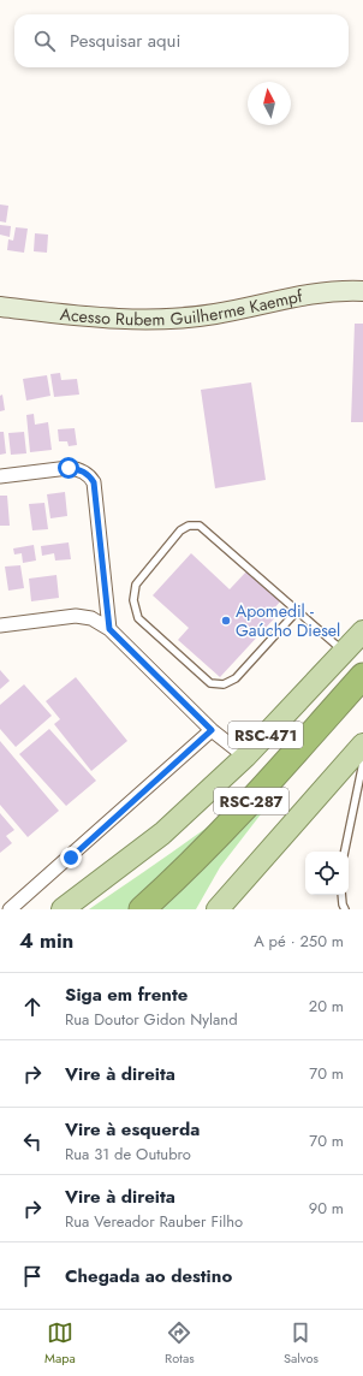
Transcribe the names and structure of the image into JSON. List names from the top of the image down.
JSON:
{
  "streets": {
    "highway": ["RSC-287"],
    "main road": ["Acesso Rubem Guilherme Kaempf", "RSC-471"]
  },
  "places": ["Apomedil - Gaúcho Diesel"],
  "north": "top",
  "page": {
    "search": "Pesquisar aqui",
    "heading": ["4 min", "A pé · 250 m"],
    "list": [
      ["Siga em frente", "Rua Doutor Gidon Nyland", "20 m"],
      ["Vire à direita", "70 m"],
      ["Vire à esquerda", "Rua 31 de Outubro", "70 m"],
      ["Vire à direita", "Rua Vereador Rauber Filho", "90 m"],
      "Chegada ao destino"
    ],
    "nav": ["Mapa", "Rotas", "Salvos"]
  }
}
